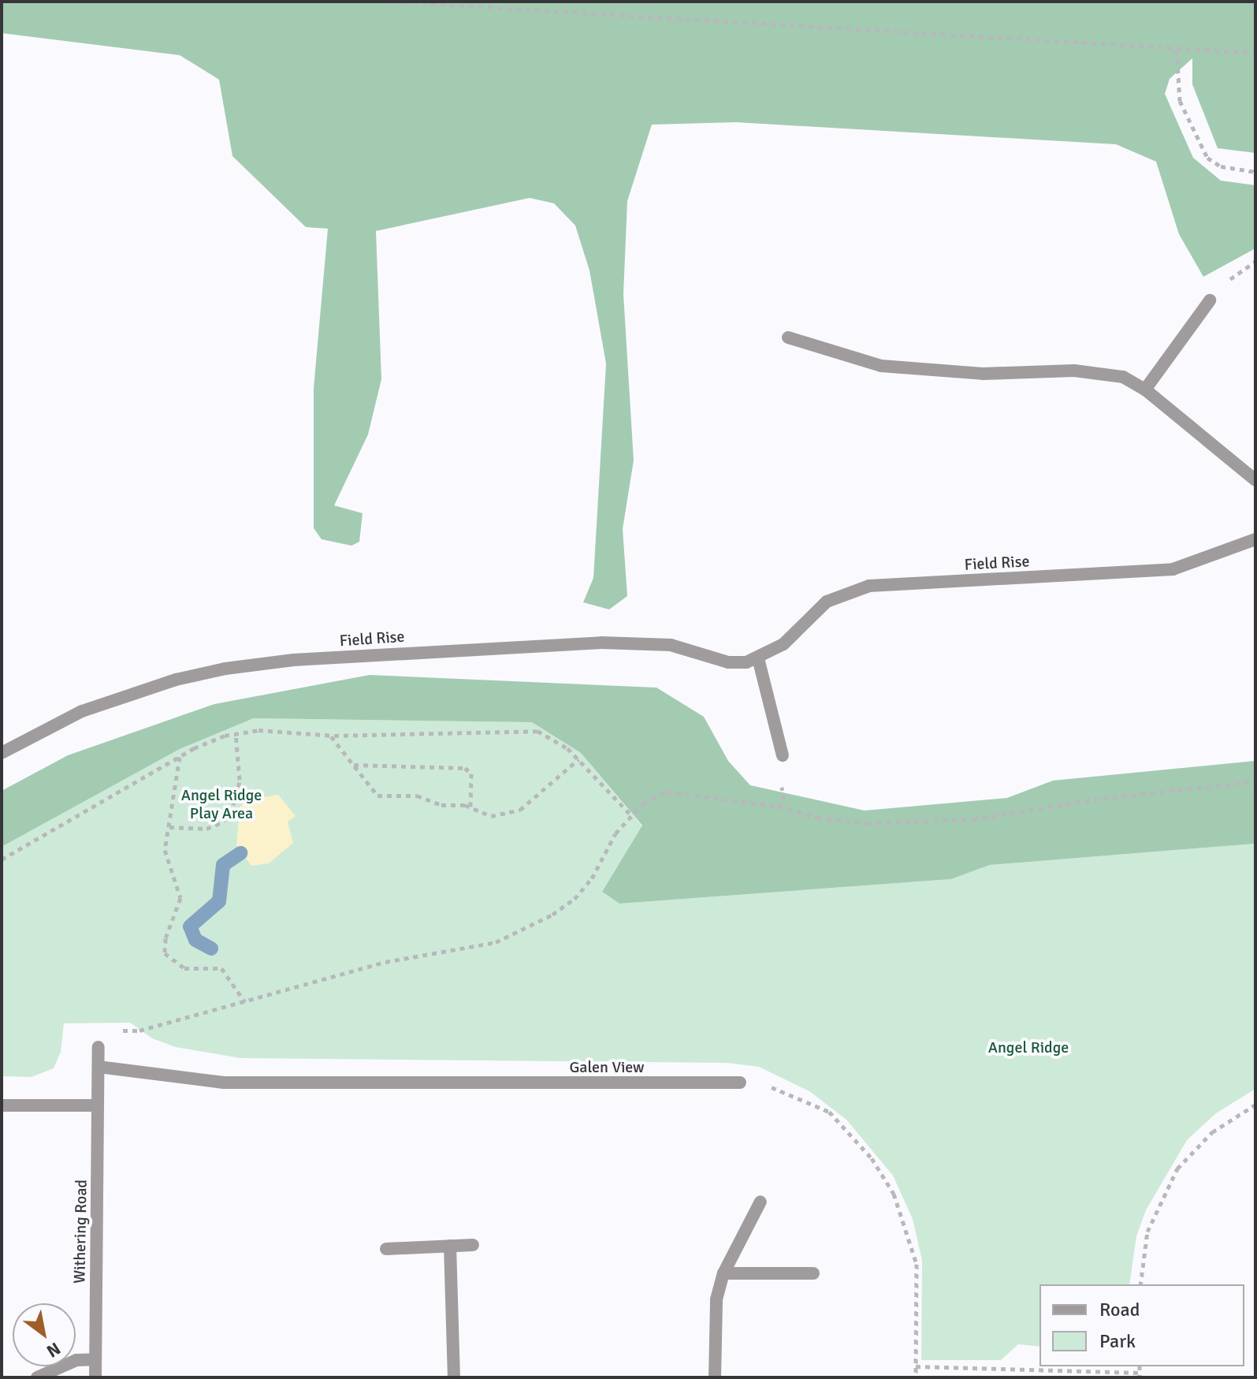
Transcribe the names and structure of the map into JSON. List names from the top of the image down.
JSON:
{
  "streets": {
    "street": ["Field Rise", "Galen View", "Withering Road"]
  },
  "crossings": [
    ["Galen View", "Withering Road"]
  ],
  "parks": ["Angel Ridge Play Area", "Angel Ridge"],
  "legend": ["Road", "Park"],
  "north": "bottom right"
}
